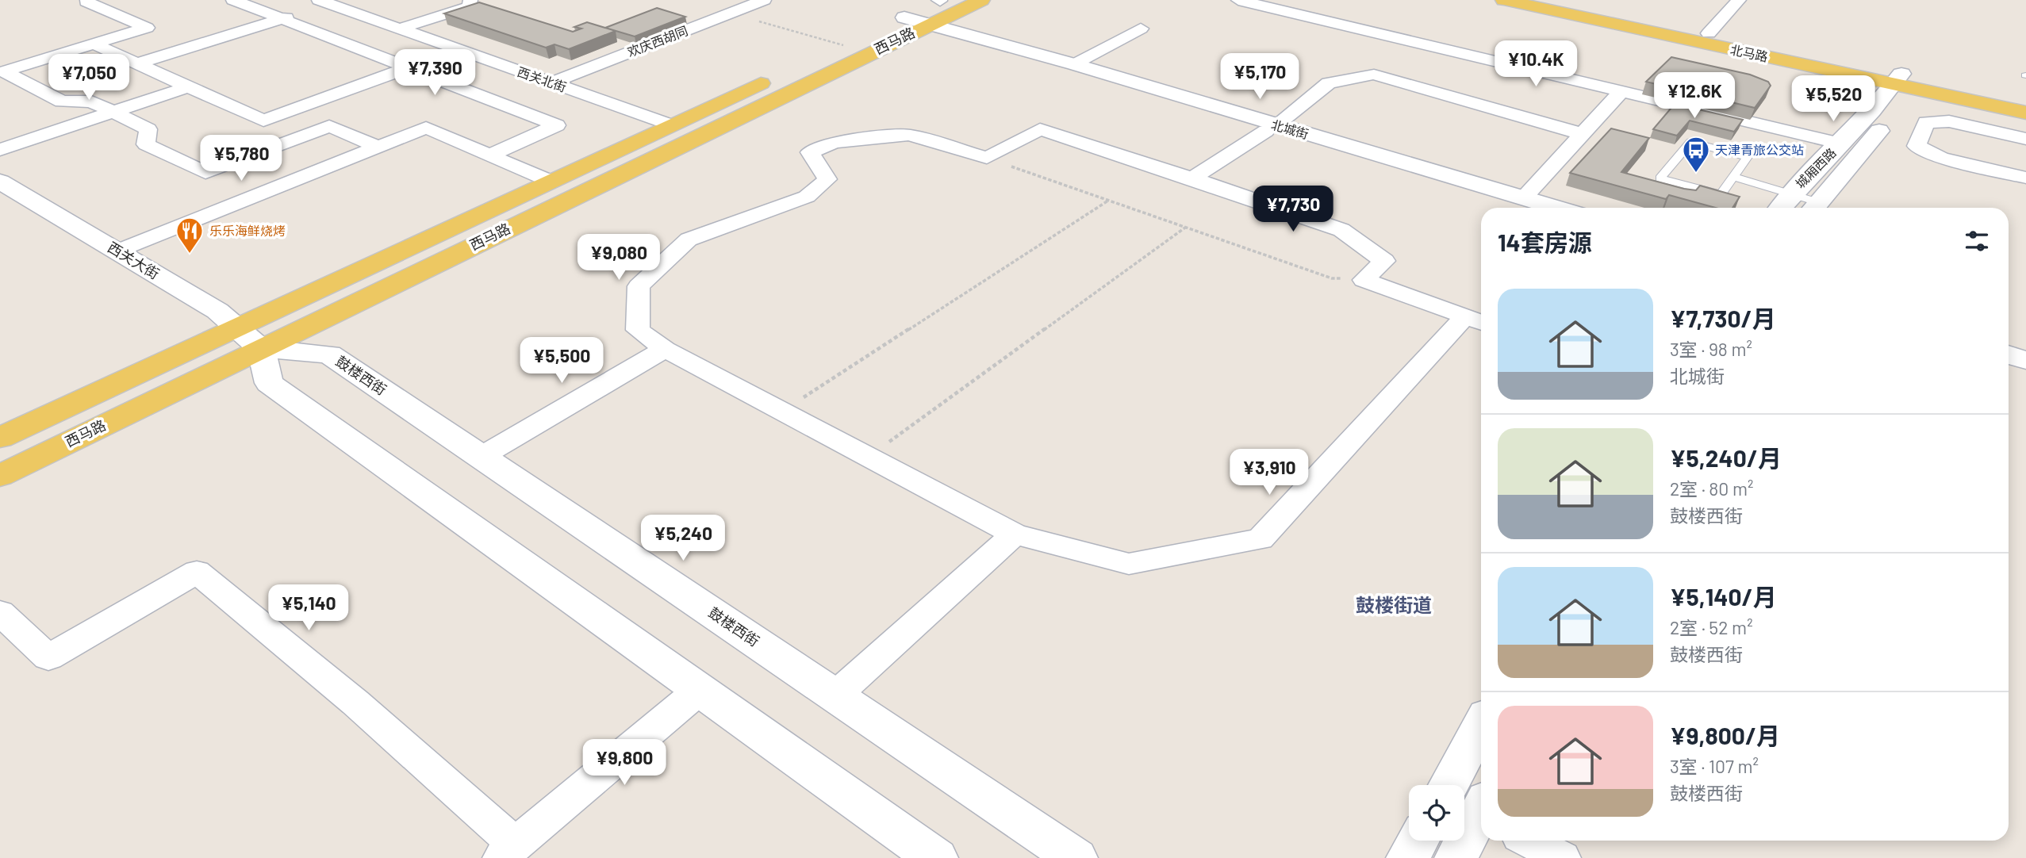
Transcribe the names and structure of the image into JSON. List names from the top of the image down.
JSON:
{
  "streets": {
    "main road": ["西马路", "北马路"],
    "street": [
      "欢庆西胡同",
      "西关北街",
      "北城街",
      "城厢西路",
      "西关大街",
      "鼓楼西街"
    ]
  },
  "crossings": [
    ["欢庆西胡同", "西关北街"],
    ["西马路", "西关北街"],
    ["西马路", "北城街"],
    ["西马路", "西关大街"],
    ["西马路", "鼓楼西街"],
    ["北马路", "城厢西路"],
    ["西关大街", "鼓楼西街"]
  ],
  "districts": ["鼓楼街道"],
  "places": {
    "bus stop": ["天津青旅公交站"],
    "restaurant": ["乐乐海鲜烧烤"]
  },
  "page": {
    "price": [
      "¥10.4K",
      "¥7,390",
      "¥5,170",
      "¥7,050",
      "¥12.6K",
      "¥5,520",
      "¥5,780",
      "¥7,730",
      "¥9,080",
      "¥5,500",
      "¥3,910",
      "¥5,240",
      "¥5,140",
      "¥9,800"
    ],
    "heading": "14套房源",
    "list": [
      {
        "name": "¥7,730/月",
        "note": "3室 · 98 m² · 北城街"
      },
      {
        "name": "¥5,240/月",
        "note": "2室 · 80 m² · 鼓楼西街"
      },
      {
        "name": "¥5,140/月",
        "note": "2室 · 52 m² · 鼓楼西街"
      },
      {
        "name": "¥9,800/月",
        "note": "3室 · 107 m² · 鼓楼西街"
      }
    ]
  }
}
